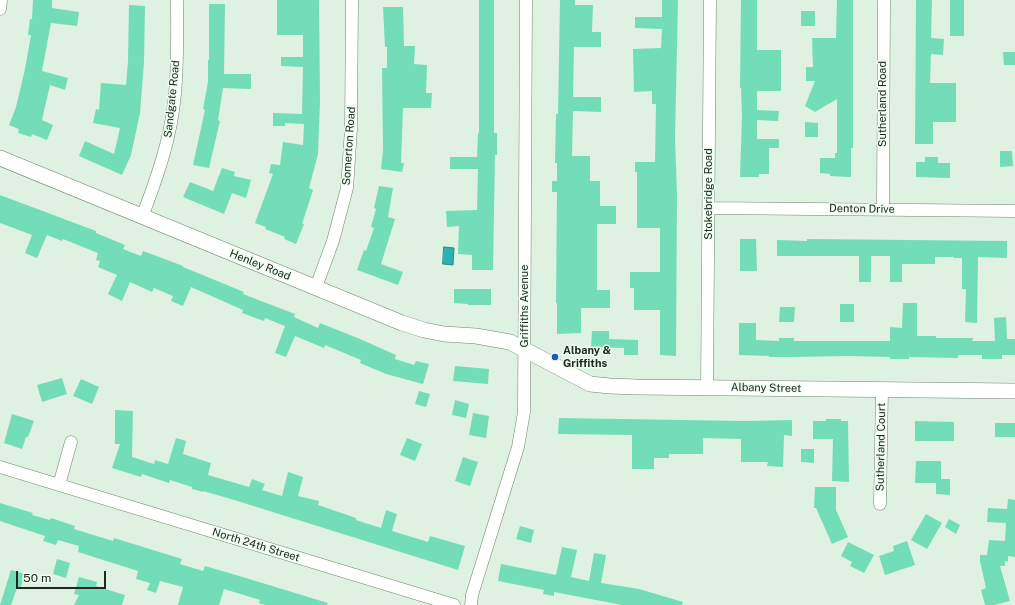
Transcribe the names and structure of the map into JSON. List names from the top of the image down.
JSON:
{
  "streets": {
    "street": [
      "Sandgate Road",
      "Sutherland Road",
      "Somerton Road",
      "Stokebridge Road",
      "Denton Drive",
      "Henley Road",
      "Griffiths Avenue",
      "Albany Street",
      "Sutherland Court",
      "North 24th Street"
    ]
  },
  "crossings": [
    ["Sandgate Road", "Henley Road"],
    ["Sutherland Road", "Denton Drive"],
    ["Somerton Road", "Henley Road"],
    ["Stokebridge Road", "Denton Drive"],
    ["Stokebridge Road", "Albany Street"],
    ["Henley Road", "Griffiths Avenue"],
    ["Henley Road", "Albany Street"],
    ["Griffiths Avenue", "Albany Street"],
    ["Albany Street", "Sutherland Court"]
  ],
  "places": ["Albany & Griffiths"],
  "scale_bar": "50 m"
}
